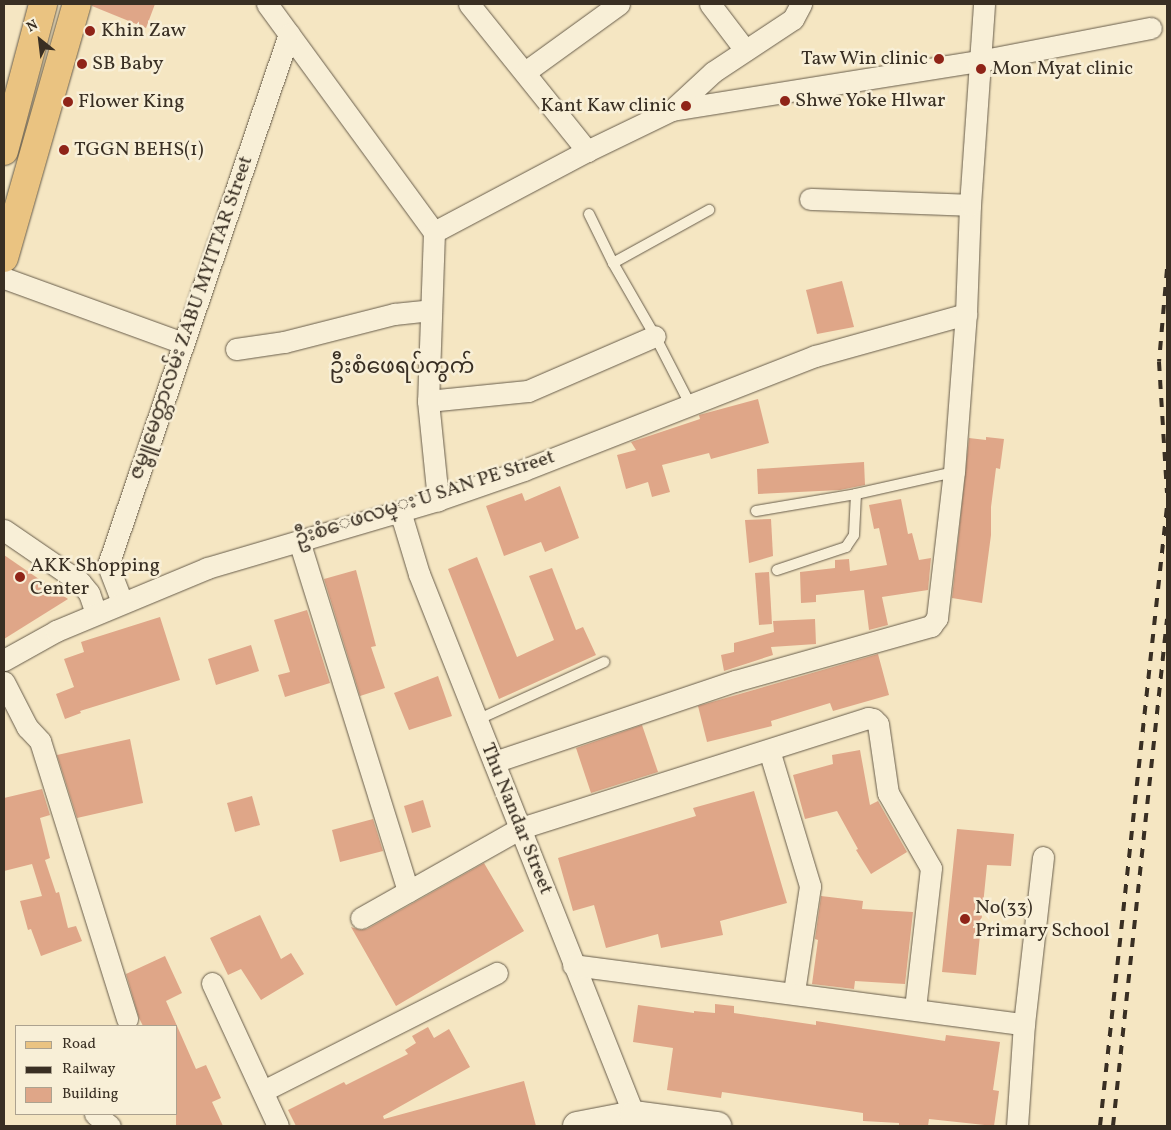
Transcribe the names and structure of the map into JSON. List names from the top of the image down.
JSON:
{
  "streets": {
    "street": ["ဇမ္ဗူမေတ္တာလမ်း ZABU MYITTAR Street", "ဦးစံေဖလမ္း U SAN PE Street", "Thu Nandar Street"]
  },
  "crossings": [
    ["ဇမ္ဗူမေတ္တာလမ်း ZABU MYITTAR Street", "ဦးစံေဖလမ္း U SAN PE Street"],
    ["ဦးစံေဖလမ္း U SAN PE Street", "Thu Nandar Street"]
  ],
  "districts": ["ဦးစံဖေရပ်ကွက်"],
  "places": [
    "Khin Zaw",
    "Taw Win clinic",
    "SB Baby",
    "Mon Myat clinic",
    "Shwe Yoke Hlwar",
    "Flower King",
    "Kant Kaw clinic",
    "TGGN BEHS(1)",
    "AKK Shopping Center",
    "No(33) Primary School"
  ],
  "legend": ["Road", "Railway", "Building"],
  "north": "top left"
}
